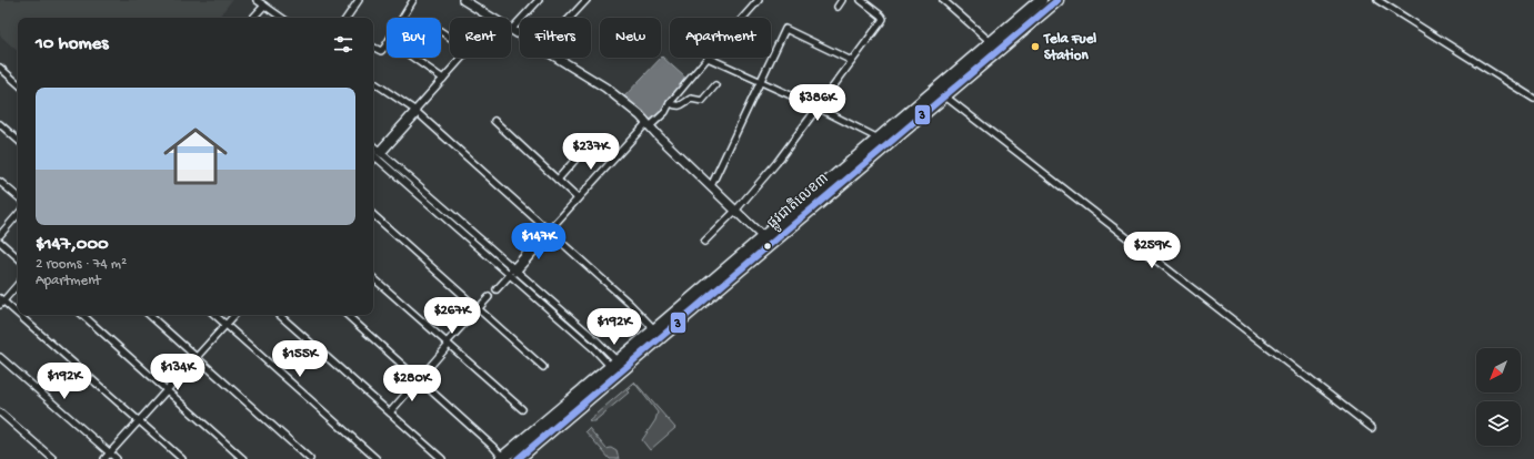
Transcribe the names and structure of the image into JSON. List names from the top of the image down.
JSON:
{
  "streets": {
    "highway": ["ផ្លូវជាតិលេខ៣"]
  },
  "places": ["Tela Fuel Station"],
  "lines": ["transit line 3"],
  "north": "bottom left",
  "page": {
    "chip": [
      "Buy",
      "Rent",
      "Filters",
      "New",
      "Apartment"
    ],
    "heading": "10 homes",
    "list": [
      {
        "name": "$147,000",
        "note": "2 rooms · 74 m² · Apartment"
      }
    ],
    "price": [
      "$386K",
      "$237K",
      "$147K",
      "$259K",
      "$267K",
      "$192K",
      "$155K",
      "$134K",
      "$192K",
      "$280K"
    ]
  }
}
